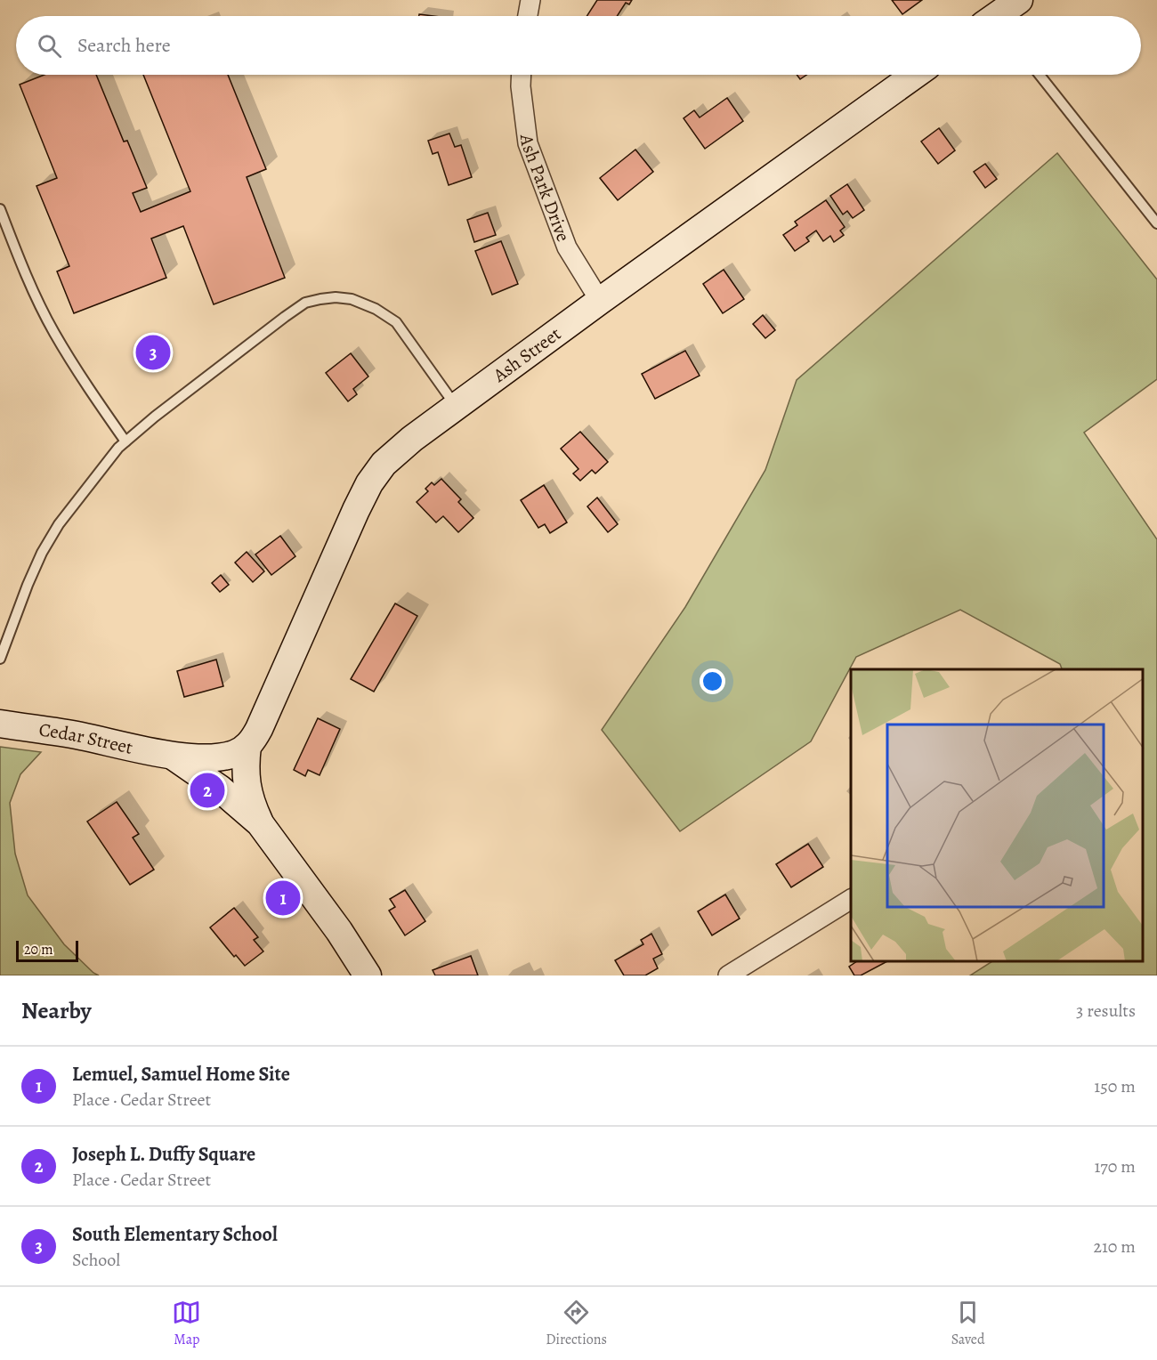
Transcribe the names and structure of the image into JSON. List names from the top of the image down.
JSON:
{
  "streets": {
    "street": ["Ash Park Drive", "Ash Street", "Cedar Street"]
  },
  "crossings": [
    ["Ash Park Drive", "Ash Street"],
    ["Ash Street", "Cedar Street"]
  ],
  "scale_bar": "20 m",
  "page": {
    "search": "Search here",
    "pins": ["3", "2", "1"],
    "scale": "20 m",
    "heading": ["Nearby", "3 results"],
    "list": [
      {
        "mark": "1",
        "name": "Lemuel, Samuel Home Site",
        "note": "Place · Cedar Street",
        "value": "150 m"
      },
      {
        "mark": "2",
        "name": "Joseph L. Duffy Square",
        "note": "Place · Cedar Street",
        "value": "170 m"
      },
      {
        "mark": "3",
        "name": "South Elementary School",
        "note": "School",
        "value": "210 m"
      }
    ],
    "nav": ["Map", "Directions", "Saved"]
  }
}
